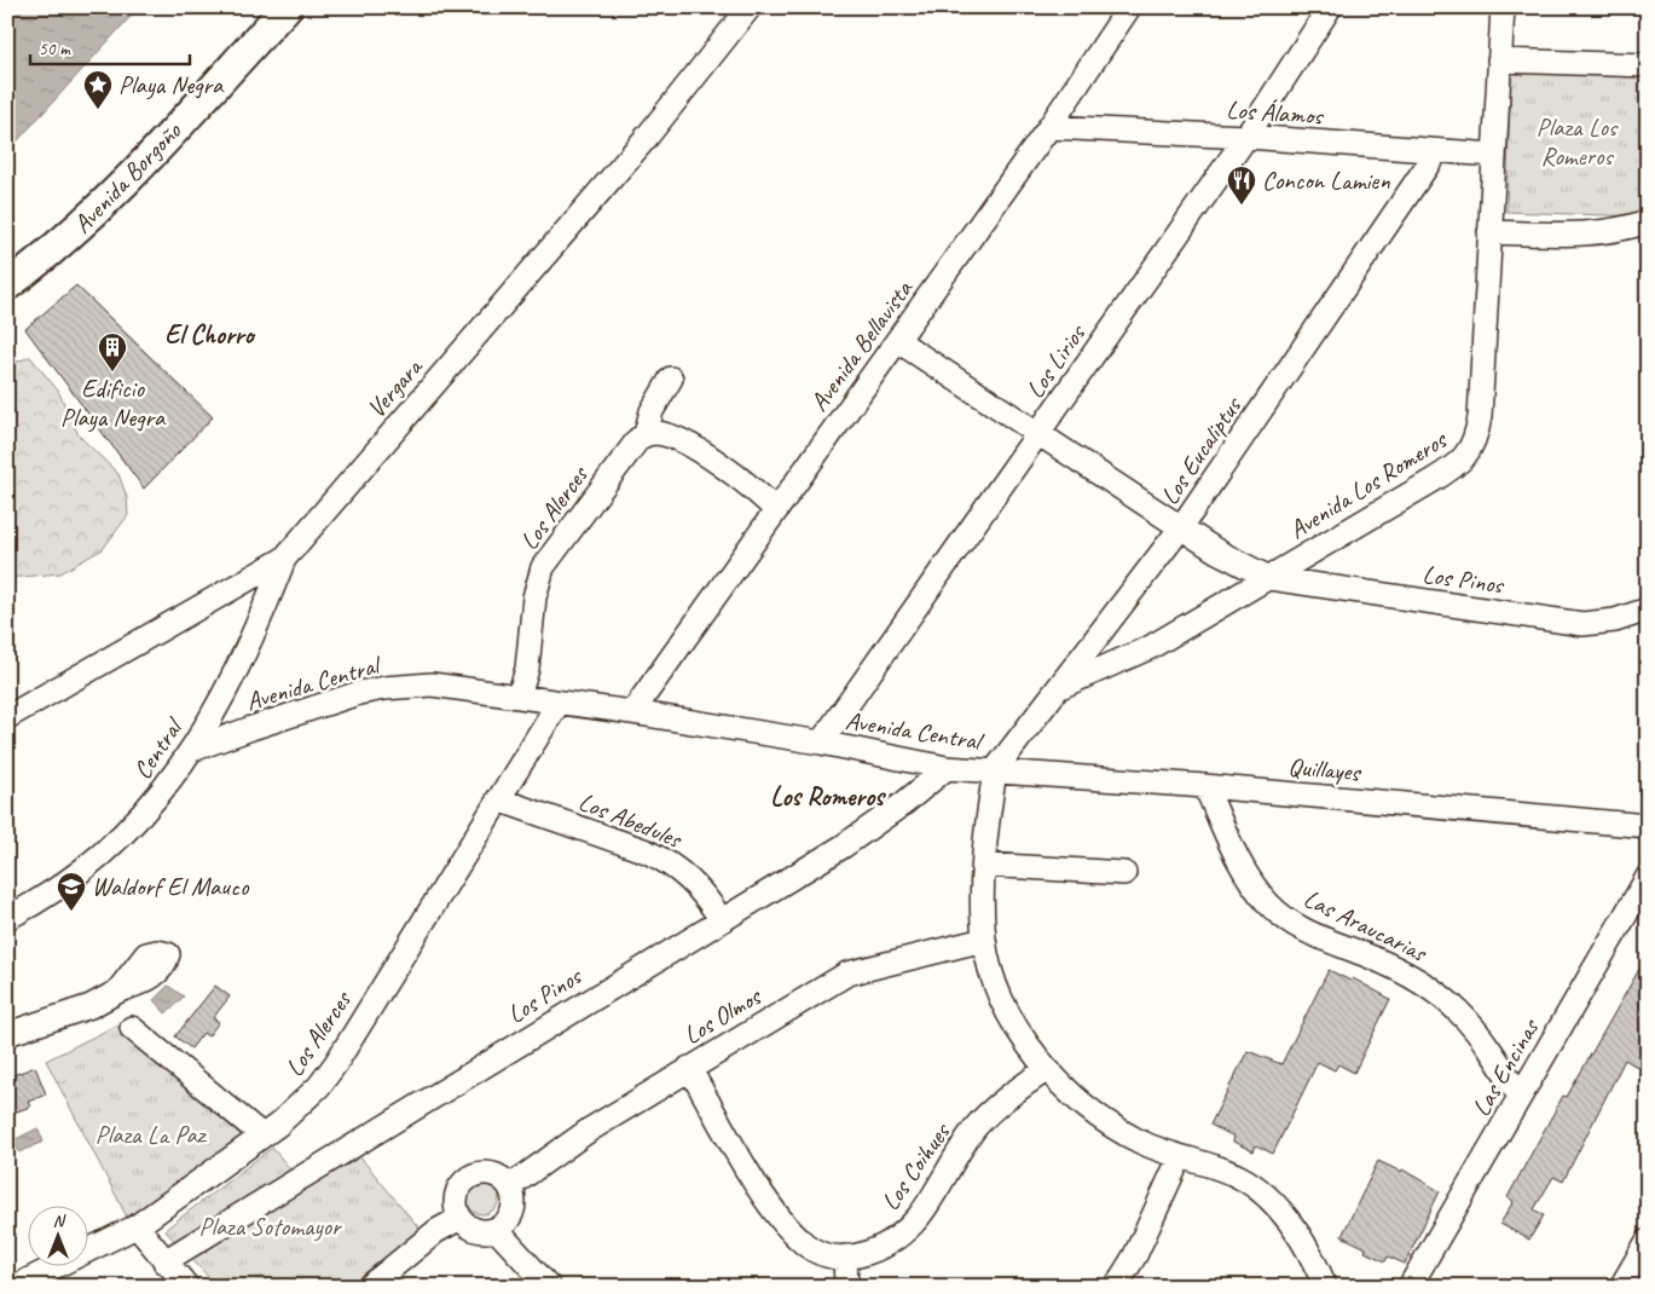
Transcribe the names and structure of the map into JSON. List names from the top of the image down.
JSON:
{
  "streets": {
    "main road": ["Avenida Borgoño"],
    "street": [
      "Los Álamos",
      "Avenida Bellavista",
      "Los Lirios",
      "Vergara",
      "Los Eucaliptus",
      "Avenida Los Romeros",
      "Los Alerces",
      "Los Pinos",
      "Avenida Central",
      "Central",
      "Quillayes",
      "Los Abedules",
      "Las Araucarias",
      "Los Olmos",
      "Las Encinas",
      "Los Coihues"
    ]
  },
  "crossings": [
    ["Los Álamos", "Avenida Bellavista"],
    ["Los Álamos", "Los Lirios"],
    ["Los Álamos", "Los Eucaliptus"],
    ["Los Álamos", "Avenida Los Romeros"],
    ["Avenida Bellavista", "Los Pinos"],
    ["Avenida Bellavista", "Avenida Central"],
    ["Los Lirios", "Los Pinos"],
    ["Los Lirios", "Avenida Central"],
    ["Vergara", "Central"],
    ["Los Eucaliptus", "Avenida Los Romeros"],
    ["Los Eucaliptus", "Los Pinos"],
    ["Los Eucaliptus", "Avenida Central"],
    ["Los Eucaliptus", "Quillayes"],
    ["Avenida Los Romeros", "Los Pinos"],
    ["Los Alerces", "Avenida Central"],
    ["Los Alerces", "Los Abedules"],
    ["Los Pinos", "Avenida Central"],
    ["Los Pinos", "Los Abedules"],
    ["Avenida Central", "Central"],
    ["Avenida Central", "Quillayes"],
    ["Avenida Central", "Los Olmos"],
    ["Avenida Central", "Los Coihues"],
    ["Quillayes", "Las Araucarias"],
    ["Las Araucarias", "Las Encinas"],
    ["Los Olmos", "Los Coihues"]
  ],
  "districts": ["El Chorro", "Los Romeros"],
  "parks": ["Plaza Los Romeros", "Plaza La Paz", "Plaza Sotomayor"],
  "places": {
    "place": ["Playa Negra"],
    "restaurant": ["Concon Lamien"],
    "building": ["Edificio Playa Negra"],
    "school or university": ["Waldorf El Mauco"]
  },
  "scale_bar": "50 m",
  "north": "top"
}
